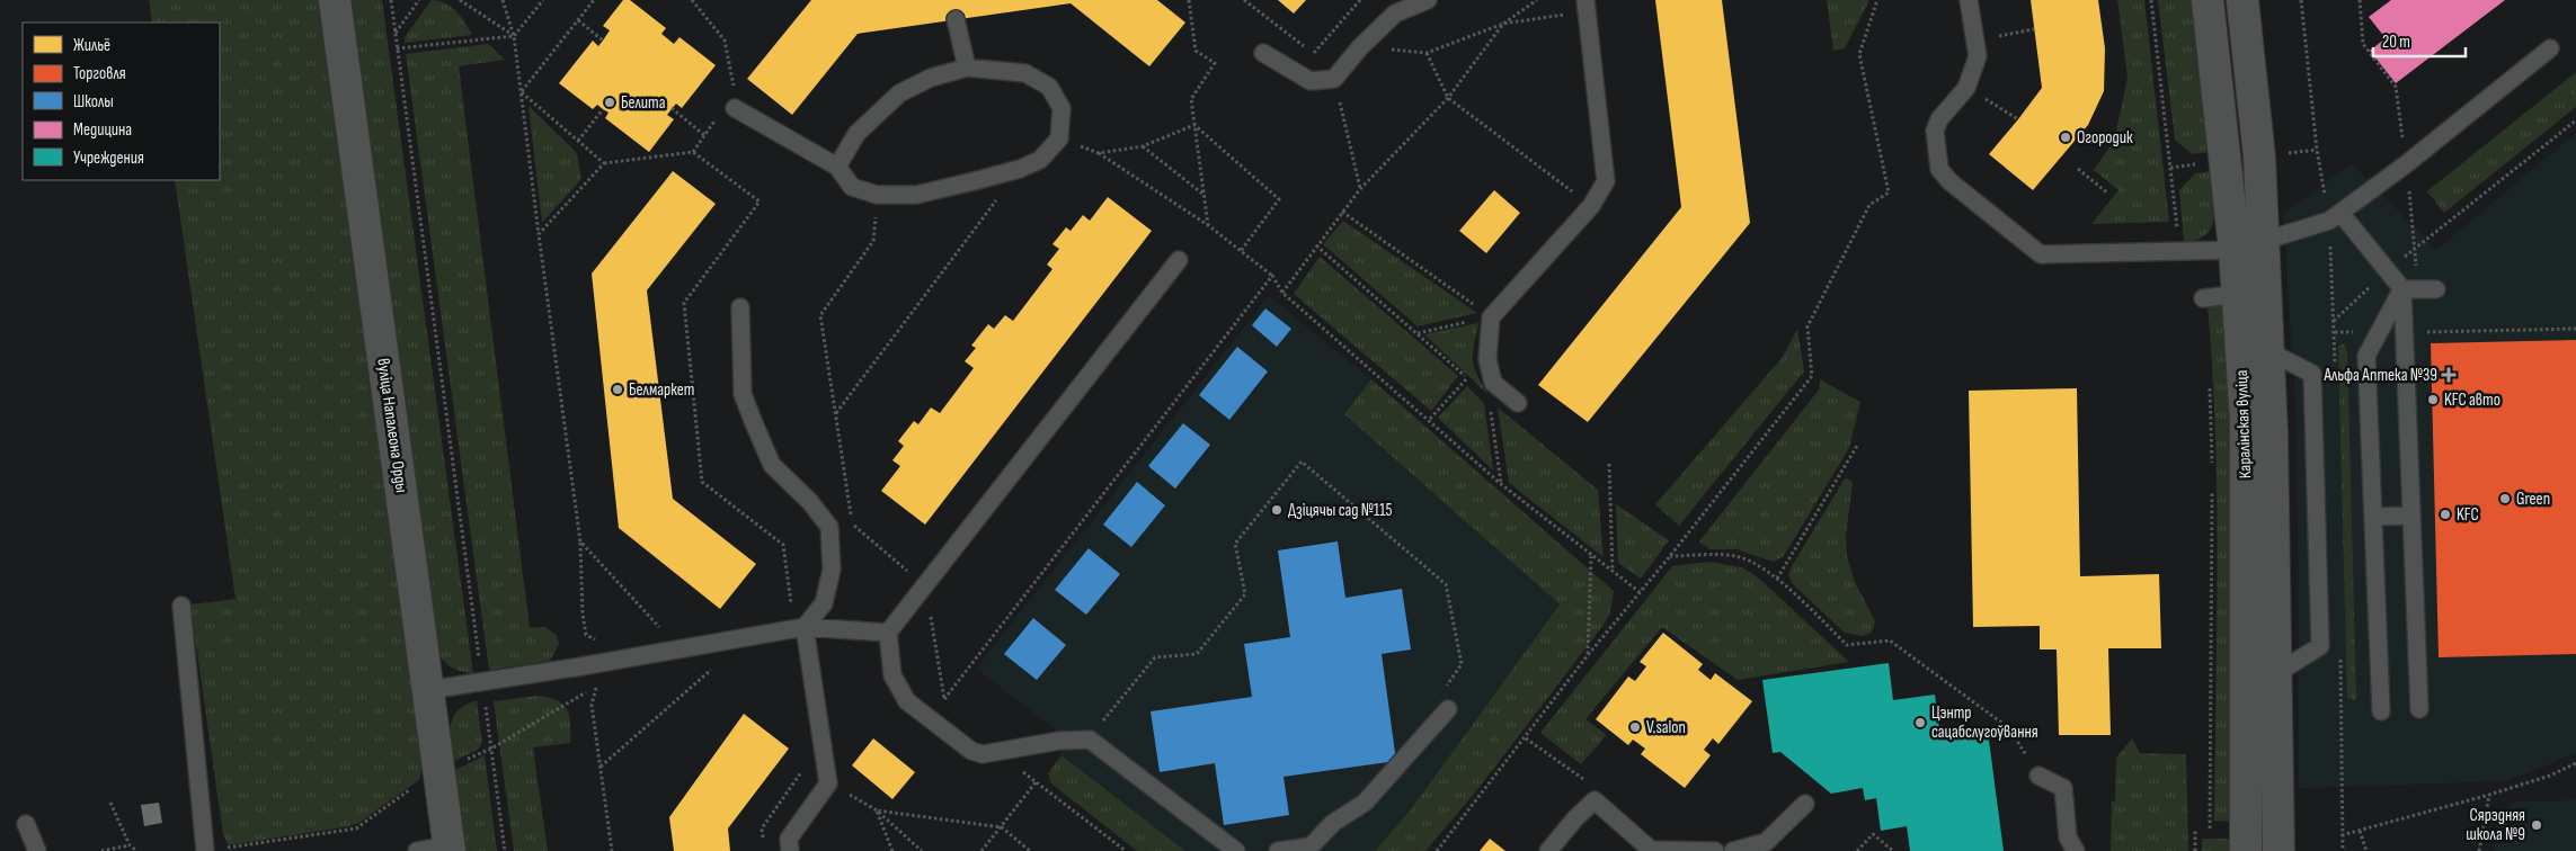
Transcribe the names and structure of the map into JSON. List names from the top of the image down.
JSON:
{
  "streets": {
    "main road": ["Каралінская вуліца", "вуліца Напалеона Орды"]
  },
  "places": {
    "other": [
      "Белита",
      "Огородик",
      "Белмаркет",
      "KFC авто",
      "Green",
      "Дзіцячы сад №115",
      "KFC",
      "Цэнтр сацабслугоўвання",
      "V.salon",
      "Сярэдняя школа №9"
    ],
    "health": ["Альфа Аптека №39"]
  },
  "legend": [
    "Жильё",
    "Торговля",
    "Школы",
    "Медицина",
    "Учреждения"
  ],
  "scale_bar": "20 m"
}
